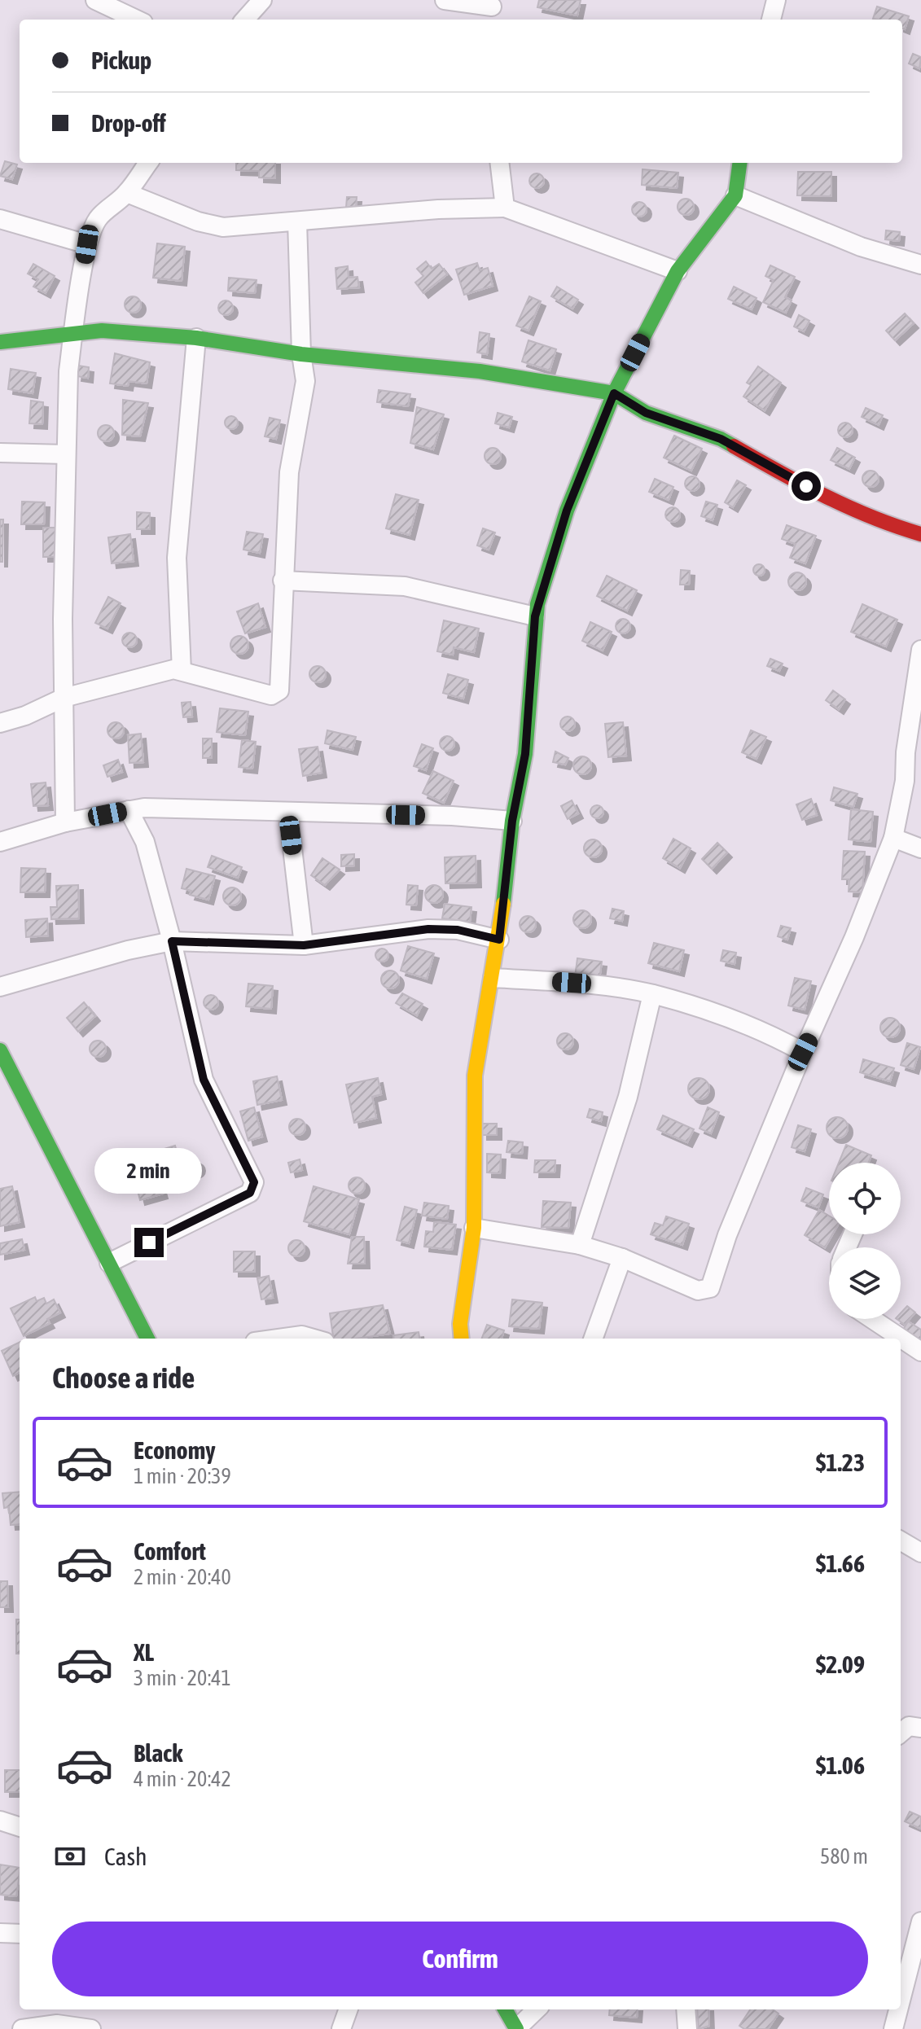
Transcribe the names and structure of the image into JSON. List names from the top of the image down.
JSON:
{
  "page": {
    "banner": ["Pickup", "Drop-off"],
    "bubble": "2 min",
    "heading": "Choose a ride",
    "list": [
      {
        "name": "Economy",
        "note": "1 min · 20:39",
        "value": "$1.23"
      },
      {
        "name": "Comfort",
        "note": "2 min · 20:40",
        "value": "$1.66"
      },
      {
        "name": "XL",
        "note": "3 min · 20:41",
        "value": "$2.09"
      },
      {
        "name": "Black",
        "note": "4 min · 20:42",
        "value": "$1.06"
      }
    ],
    "pay": ["Cash", "580 m"],
    "buttons": "Confirm"
  }
}
